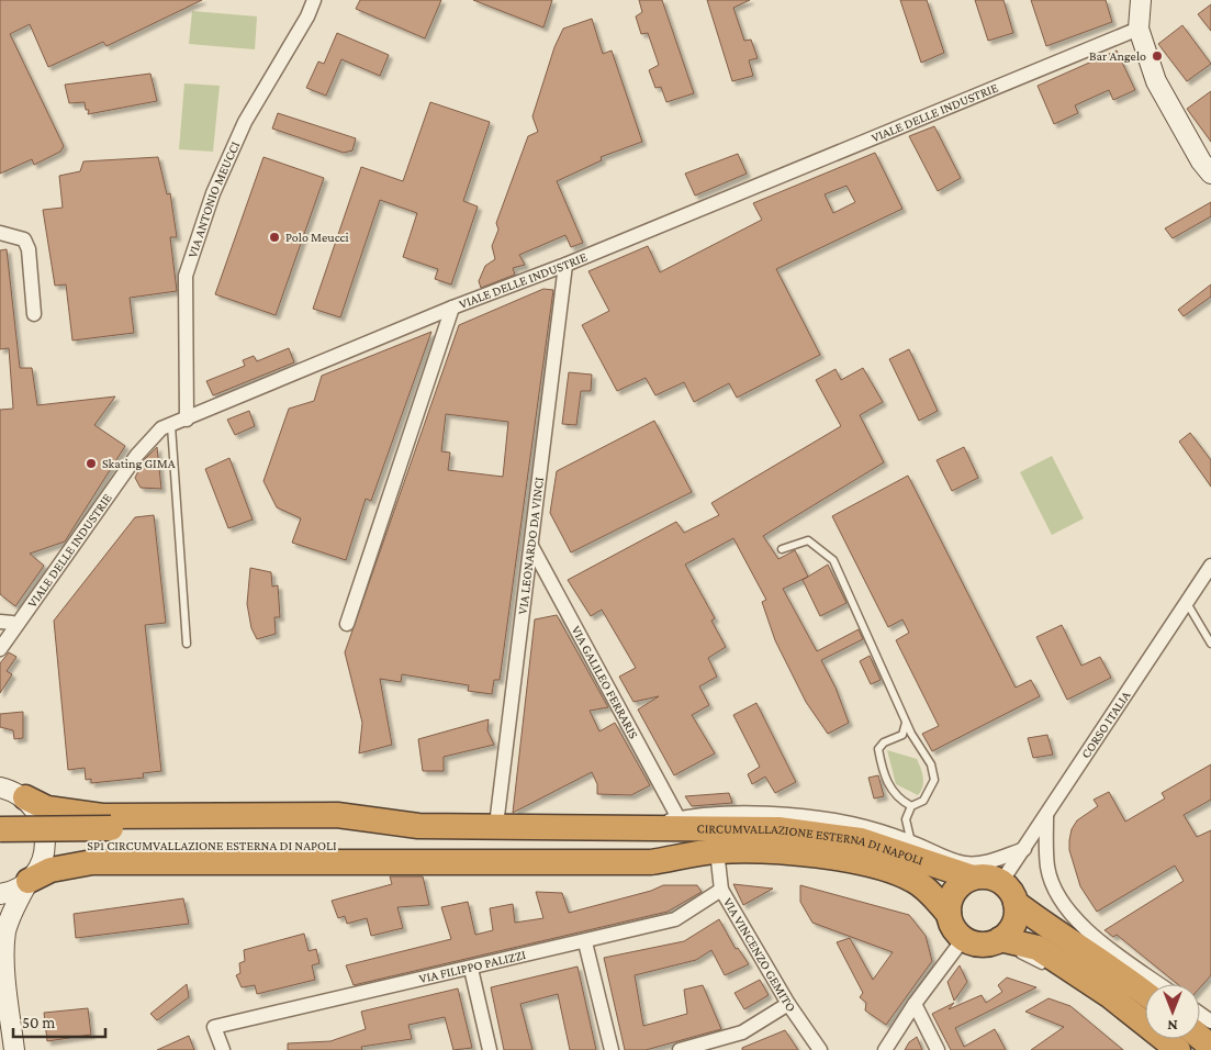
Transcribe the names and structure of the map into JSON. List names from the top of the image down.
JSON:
{
  "streets": {
    "highway": ["CIRCUMVALLAZIONE ESTERNA DI NAPOLI", "SP1 CIRCUMVALLAZIONE ESTERNA DI NAPOLI"],
    "street": [
      "VIALE DELLE INDUSTRIE",
      "VIA ANTONIO MEUCCI",
      "VIA LEONARDO DA VINCI",
      "VIA GALILEO FERRARIS",
      "CORSO ITALIA",
      "VIA VINCENZO GEMITO",
      "VIA FILIPPO PALIZZI"
    ]
  },
  "crossings": [
    ["VIALE DELLE INDUSTRIE", "VIA ANTONIO MEUCCI"],
    ["VIALE DELLE INDUSTRIE", "VIA LEONARDO DA VINCI"],
    ["VIA LEONARDO DA VINCI", "VIA GALILEO FERRARIS"],
    ["VIA LEONARDO DA VINCI", "CIRCUMVALLAZIONE ESTERNA DI NAPOLI"],
    ["CORSO ITALIA", "CIRCUMVALLAZIONE ESTERNA DI NAPOLI"],
    ["CIRCUMVALLAZIONE ESTERNA DI NAPOLI", "SP1 CIRCUMVALLAZIONE ESTERNA DI NAPOLI"],
    ["CIRCUMVALLAZIONE ESTERNA DI NAPOLI", "VIA VINCENZO GEMITO"],
    ["VIA VINCENZO GEMITO", "VIA FILIPPO PALIZZI"]
  ],
  "places": ["Bar Angelo", "Polo Meucci", "Skating GIMA"],
  "scale_bar": "50 m",
  "north": "bottom"
}
